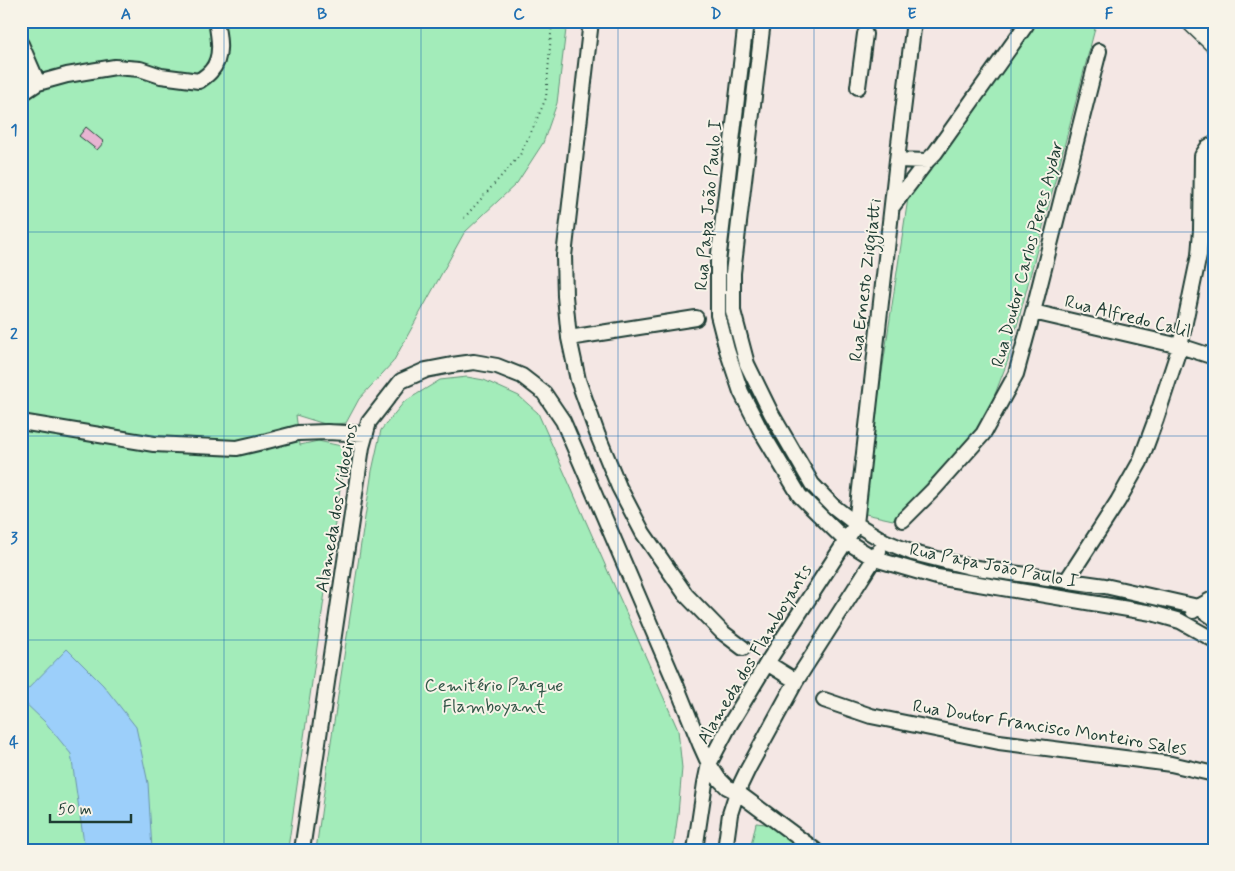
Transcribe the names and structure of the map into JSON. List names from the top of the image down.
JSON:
{
  "streets": {
    "street": [
      "Rua Papa João Paulo I",
      "Rua Doutor Carlos Peres Aydar",
      "Rua Ernesto Ziggiatti",
      "Rua Alfredo Calil",
      "Alameda dos Vidoeiros",
      "Alameda dos Flamboyants",
      "Rua Doutor Francisco Monteiro Sales"
    ]
  },
  "crossings": [
    ["Rua Papa João Paulo I", "Rua Ernesto Ziggiatti"],
    ["Rua Papa João Paulo I", "Alameda dos Flamboyants"],
    ["Rua Doutor Carlos Peres Aydar", "Rua Alfredo Calil"],
    ["Rua Ernesto Ziggiatti", "Alameda dos Flamboyants"],
    ["Alameda dos Vidoeiros", "Alameda dos Flamboyants"]
  ],
  "parks": ["Cemitério Parque Flamboyant"],
  "scale_bar": "50 m",
  "grid": {
    "columns": [
      "A",
      "B",
      "C",
      "D",
      "E",
      "F"
    ],
    "rows": [
      "1",
      "2",
      "3",
      "4"
    ]
  }
}
